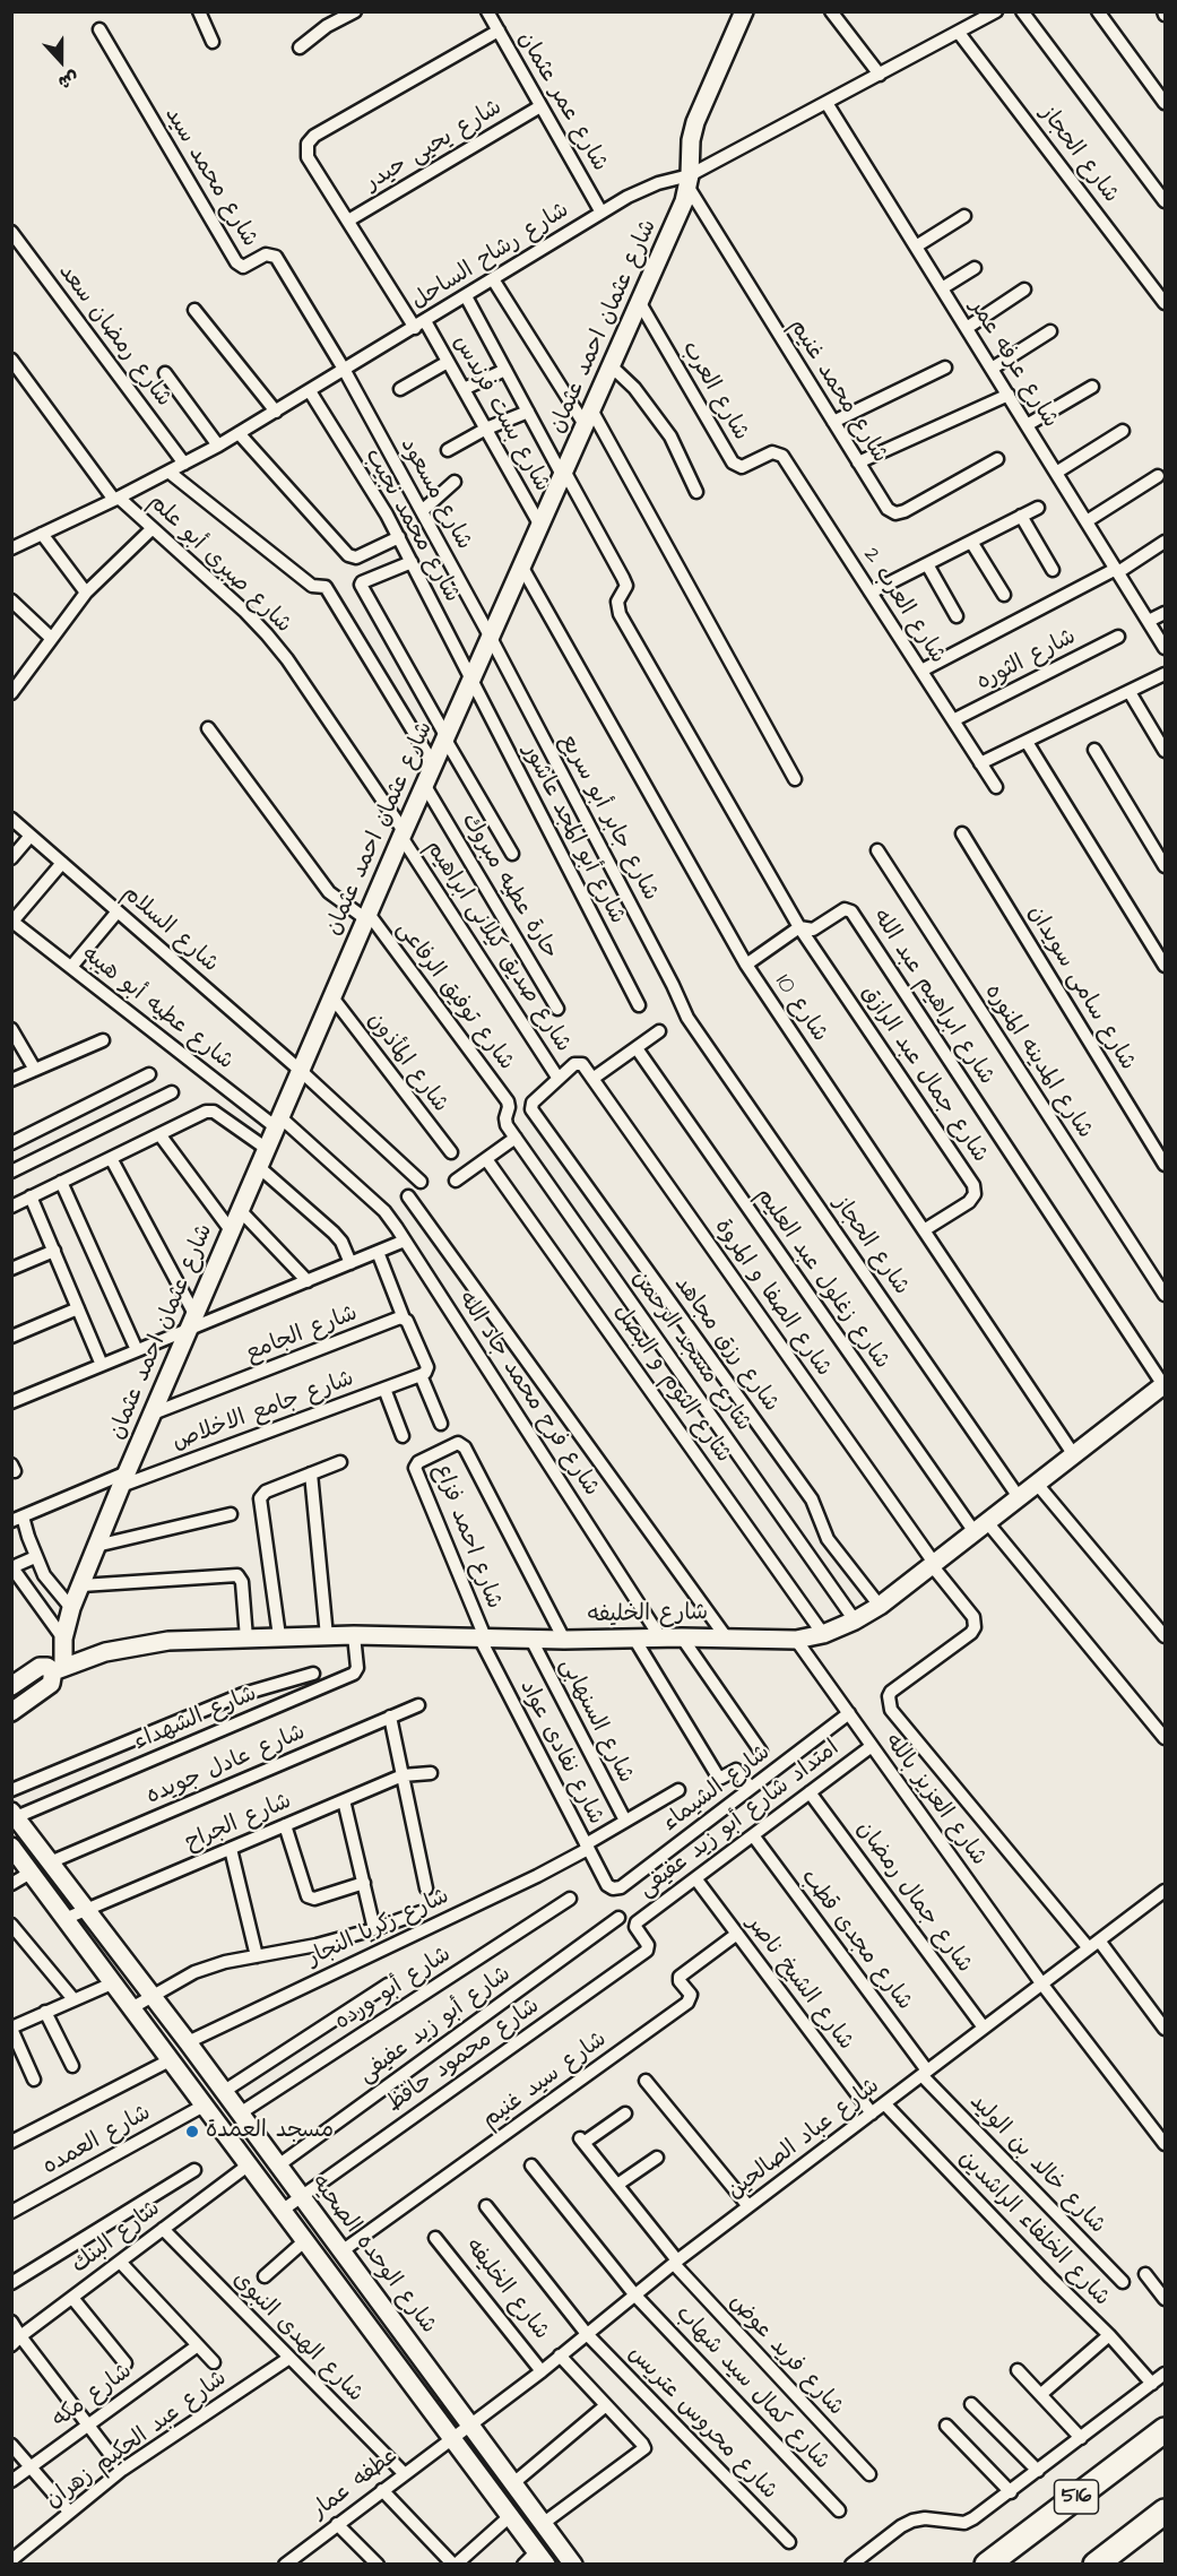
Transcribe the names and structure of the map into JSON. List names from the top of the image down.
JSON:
{
  "streets": {
    "highway": ["516"],
    "main road": ["شارع عثمان احمد عثمان", "شارع الخليفه", "شارع الوحده الصحيه"],
    "street": [
      "شارع عمر عثمان",
      "شارع يحيى حيدر",
      "شارع الحجاز",
      "شارع محمد سيد",
      "شارع رشاح الساحل",
      "شارع رمضان سعد",
      "شارع عرفه عمر",
      "شارع العرب",
      "شارع محمد غنيم",
      "شارع بست فرندس",
      "شارع مسعود",
      "شارع محمد نجيب",
      "شارع صبرى أبو علم",
      "شارع العرب 2",
      "شارع الثوره",
      "شارع جابر أبو سريع",
      "شارع أبو المجد عاشور",
      "حارة عطيه مبروك",
      "شارع السلام",
      "شارع صديق كيلانى ابراهيم",
      "شارع سامى سويدان",
      "شارع توفيق الرفاعى",
      "شارع ابراهيم عبد الله",
      "شارع عطيه أبو هيبه",
      "شارع 10",
      "شارع المدينه المنوره",
      "شارع المأذون",
      "شارع جمال عبد الرازق",
      "شارع زغلول عبد العليم",
      "شارع الصفا و المروة",
      "شارع الجامع",
      "شارع رزق مجاهد",
      "شارع مسجد الرحمن",
      "شارع الثوم و البصل",
      "شارع فرح محمد جاد الله",
      "شارع جامع الاخلاص",
      "شارع احمد فزاع",
      "شارع الشهداء",
      "شارع السنهابى",
      "شارع نفادى عواد",
      "شارع عادل جويده",
      "شارع الشيماء",
      "شارع العزيز بالله",
      "امتداد شارع أبو زيد عفيفى",
      "شارع الجراح",
      "شارع جمال رمضان",
      "شارع زكريا النجار",
      "شارع مجدى قطب",
      "شارع الشيخ ناصر",
      "شارع أبو ورده",
      "شارع أبو زيد عفيفى",
      "شارع محمود حافظ",
      "شارع سيد غنيم",
      "شارع عباد الصالحين",
      "شارع العمده",
      "شارع خالد بن الوليد",
      "شارع الخلفاء الراشدين",
      "شارع البنك",
      "شارع الهدى النبوى",
      "شارع فريد عوض",
      "شارع كمال سيد شهاب",
      "شارع مكه",
      "شارع محروس عتريس",
      "شارع عبد الحكيم زهران",
      "عطفه عمار"
    ]
  },
  "crossings": [
    ["شارع عمر عثمان", "شارع يحيى حيدر"],
    ["شارع عمر عثمان", "شارع رشاح الساحل"],
    ["شارع عمر عثمان", "شارع بست فرندس"],
    ["شارع يحيى حيدر", "شارع بست فرندس"],
    ["شارع الحجاز", "شارع رشاح الساحل"],
    ["شارع الحجاز", "شارع جابر أبو سريع"],
    ["شارع الحجاز", "شارع الخليفه"],
    ["شارع محمد سيد", "شارع رشاح الساحل"],
    ["شارع محمد سيد", "شارع مسعود"],
    ["شارع رشاح الساحل", "شارع عثمان احمد عثمان"],
    ["شارع رشاح الساحل", "شارع رمضان سعد"],
    ["شارع رشاح الساحل", "شارع عرفه عمر"],
    ["شارع رشاح الساحل", "شارع محمد غنيم"],
    ["شارع رشاح الساحل", "شارع بست فرندس"],
    ["شارع رشاح الساحل", "شارع مسعود"],
    ["شارع رشاح الساحل", "شارع محمد نجيب"],
    ["شارع رشاح الساحل", "شارع صبرى أبو علم"],
    ["شارع عثمان احمد عثمان", "شارع العرب"],
    ["شارع عثمان احمد عثمان", "شارع محمد غنيم"],
    ["شارع عثمان احمد عثمان", "شارع بست فرندس"],
    ["شارع عثمان احمد عثمان", "شارع مسعود"],
    ["شارع عثمان احمد عثمان", "شارع محمد نجيب"],
    ["شارع عثمان احمد عثمان", "شارع صبرى أبو علم"],
    ["شارع عثمان احمد عثمان", "شارع جابر أبو سريع"],
    ["شارع عثمان احمد عثمان", "شارع أبو المجد عاشور"],
    ["شارع عثمان احمد عثمان", "حارة عطيه مبروك"],
    ["شارع عثمان احمد عثمان", "شارع السلام"],
    ["شارع عثمان احمد عثمان", "شارع صديق كيلانى ابراهيم"],
    ["شارع عثمان احمد عثمان", "شارع توفيق الرفاعى"],
    ["شارع عثمان احمد عثمان", "شارع عطيه أبو هيبه"],
    ["شارع عثمان احمد عثمان", "شارع 10"],
    ["شارع عثمان احمد عثمان", "شارع المأذون"],
    ["شارع عثمان احمد عثمان", "شارع الجامع"],
    ["شارع عثمان احمد عثمان", "شارع جامع الاخلاص"],
    ["شارع عثمان احمد عثمان", "شارع الخليفه"],
    ["شارع العرب", "شارع العرب 2"],
    ["شارع مسعود", "شارع جابر أبو سريع"],
    ["شارع محمد نجيب", "شارع أبو المجد عاشور"],
    ["شارع صبرى أبو علم", "شارع صديق كيلانى ابراهيم"],
    ["شارع العرب 2", "شارع الثوره"],
    ["شارع صديق كيلانى ابراهيم", "شارع الصفا و المروة"],
    ["شارع صديق كيلانى ابراهيم", "شارع رزق مجاهد"],
    ["شارع توفيق الرفاعى", "شارع مسجد الرحمن"],
    ["شارع ابراهيم عبد الله", "شارع جمال عبد الرازق"],
    ["شارع ابراهيم عبد الله", "شارع الخليفه"],
    ["شارع عطيه أبو هيبه", "شارع فرح محمد جاد الله"],
    ["شارع 10", "شارع جمال عبد الرازق"],
    ["شارع 10", "شارع الخليفه"],
    ["شارع زغلول عبد العليم", "شارع الخليفه"],
    ["شارع الصفا و المروة", "شارع رزق مجاهد"],
    ["شارع الصفا و المروة", "شارع الخليفه"],
    ["شارع الصفا و المروة", "شارع عباد الصالحين"],
    ["شارع رزق مجاهد", "شارع الخليفه"],
    ["شارع مسجد الرحمن", "شارع الخليفه"],
    ["شارع الثوم و البصل", "شارع الخليفه"],
    ["شارع فرح محمد جاد الله", "شارع الخليفه"],
    ["شارع احمد فزاع", "شارع الخليفه"],
    ["شارع احمد فزاع", "شارع نفادى عواد"],
    ["شارع الخليفه", "شارع الشهداء"],
    ["شارع الخليفه", "شارع السنهابى"],
    ["شارع الخليفه", "شارع نفادى عواد"],
    ["شارع الخليفه", "شارع العزيز بالله"],
    ["شارع الخليفه", "شارع عباد الصالحين"],
    ["شارع الشهداء", "شارع الوحده الصحيه"],
    ["شارع السنهابى", "شارع زكريا النجار"],
    ["شارع نفادى عواد", "شارع الشيماء"],
    ["شارع نفادى عواد", "شارع زكريا النجار"],
    ["شارع عادل جويده", "شارع الوحده الصحيه"],
    ["شارع الشيماء", "شارع العزيز بالله"],
    ["شارع العزيز بالله", "امتداد شارع أبو زيد عفيفى"],
    ["شارع العزيز بالله", "شارع عباد الصالحين"],
    ["امتداد شارع أبو زيد عفيفى", "شارع جمال رمضان"],
    ["امتداد شارع أبو زيد عفيفى", "شارع مجدى قطب"],
    ["امتداد شارع أبو زيد عفيفى", "شارع الشيخ ناصر"],
    ["امتداد شارع أبو زيد عفيفى", "شارع محمود حافظ"],
    ["شارع الجراح", "شارع الوحده الصحيه"],
    ["شارع جمال رمضان", "شارع عباد الصالحين"],
    ["شارع زكريا النجار", "شارع الوحده الصحيه"],
    ["شارع مجدى قطب", "شارع عباد الصالحين"],
    ["شارع مجدى قطب", "شارع خالد بن الوليد"],
    ["شارع الشيخ ناصر", "شارع سيد غنيم"],
    ["شارع الشيخ ناصر", "شارع عباد الصالحين"],
    ["شارع أبو ورده", "شارع الوحده الصحيه"],
    ["شارع أبو زيد عفيفى", "شارع الوحده الصحيه"],
    ["شارع محمود حافظ", "شارع الوحده الصحيه"],
    ["شارع سيد غنيم", "شارع الوحده الصحيه"],
    ["شارع عباد الصالحين", "شارع خالد بن الوليد"],
    ["شارع عباد الصالحين", "شارع الخلفاء الراشدين"],
    ["شارع عباد الصالحين", "شارع الوحده الصحيه"],
    ["شارع عباد الصالحين", "شارع فريد عوض"],
    ["شارع عباد الصالحين", "شارع كمال سيد شهاب"],
    ["شارع عباد الصالحين", "شارع محروس عتريس"],
    ["شارع عباد الصالحين", "عطفه عمار"],
    ["شارع البنك", "شارع الهدى النبوى"],
    ["شارع الوحده الصحيه", "عطفه عمار"],
    ["شارع الهدى النبوى", "شارع عبد الحكيم زهران"],
    ["شارع الهدى النبوى", "عطفه عمار"]
  ],
  "places": ["مسجد العمدة"],
  "north": "bottom"
}
